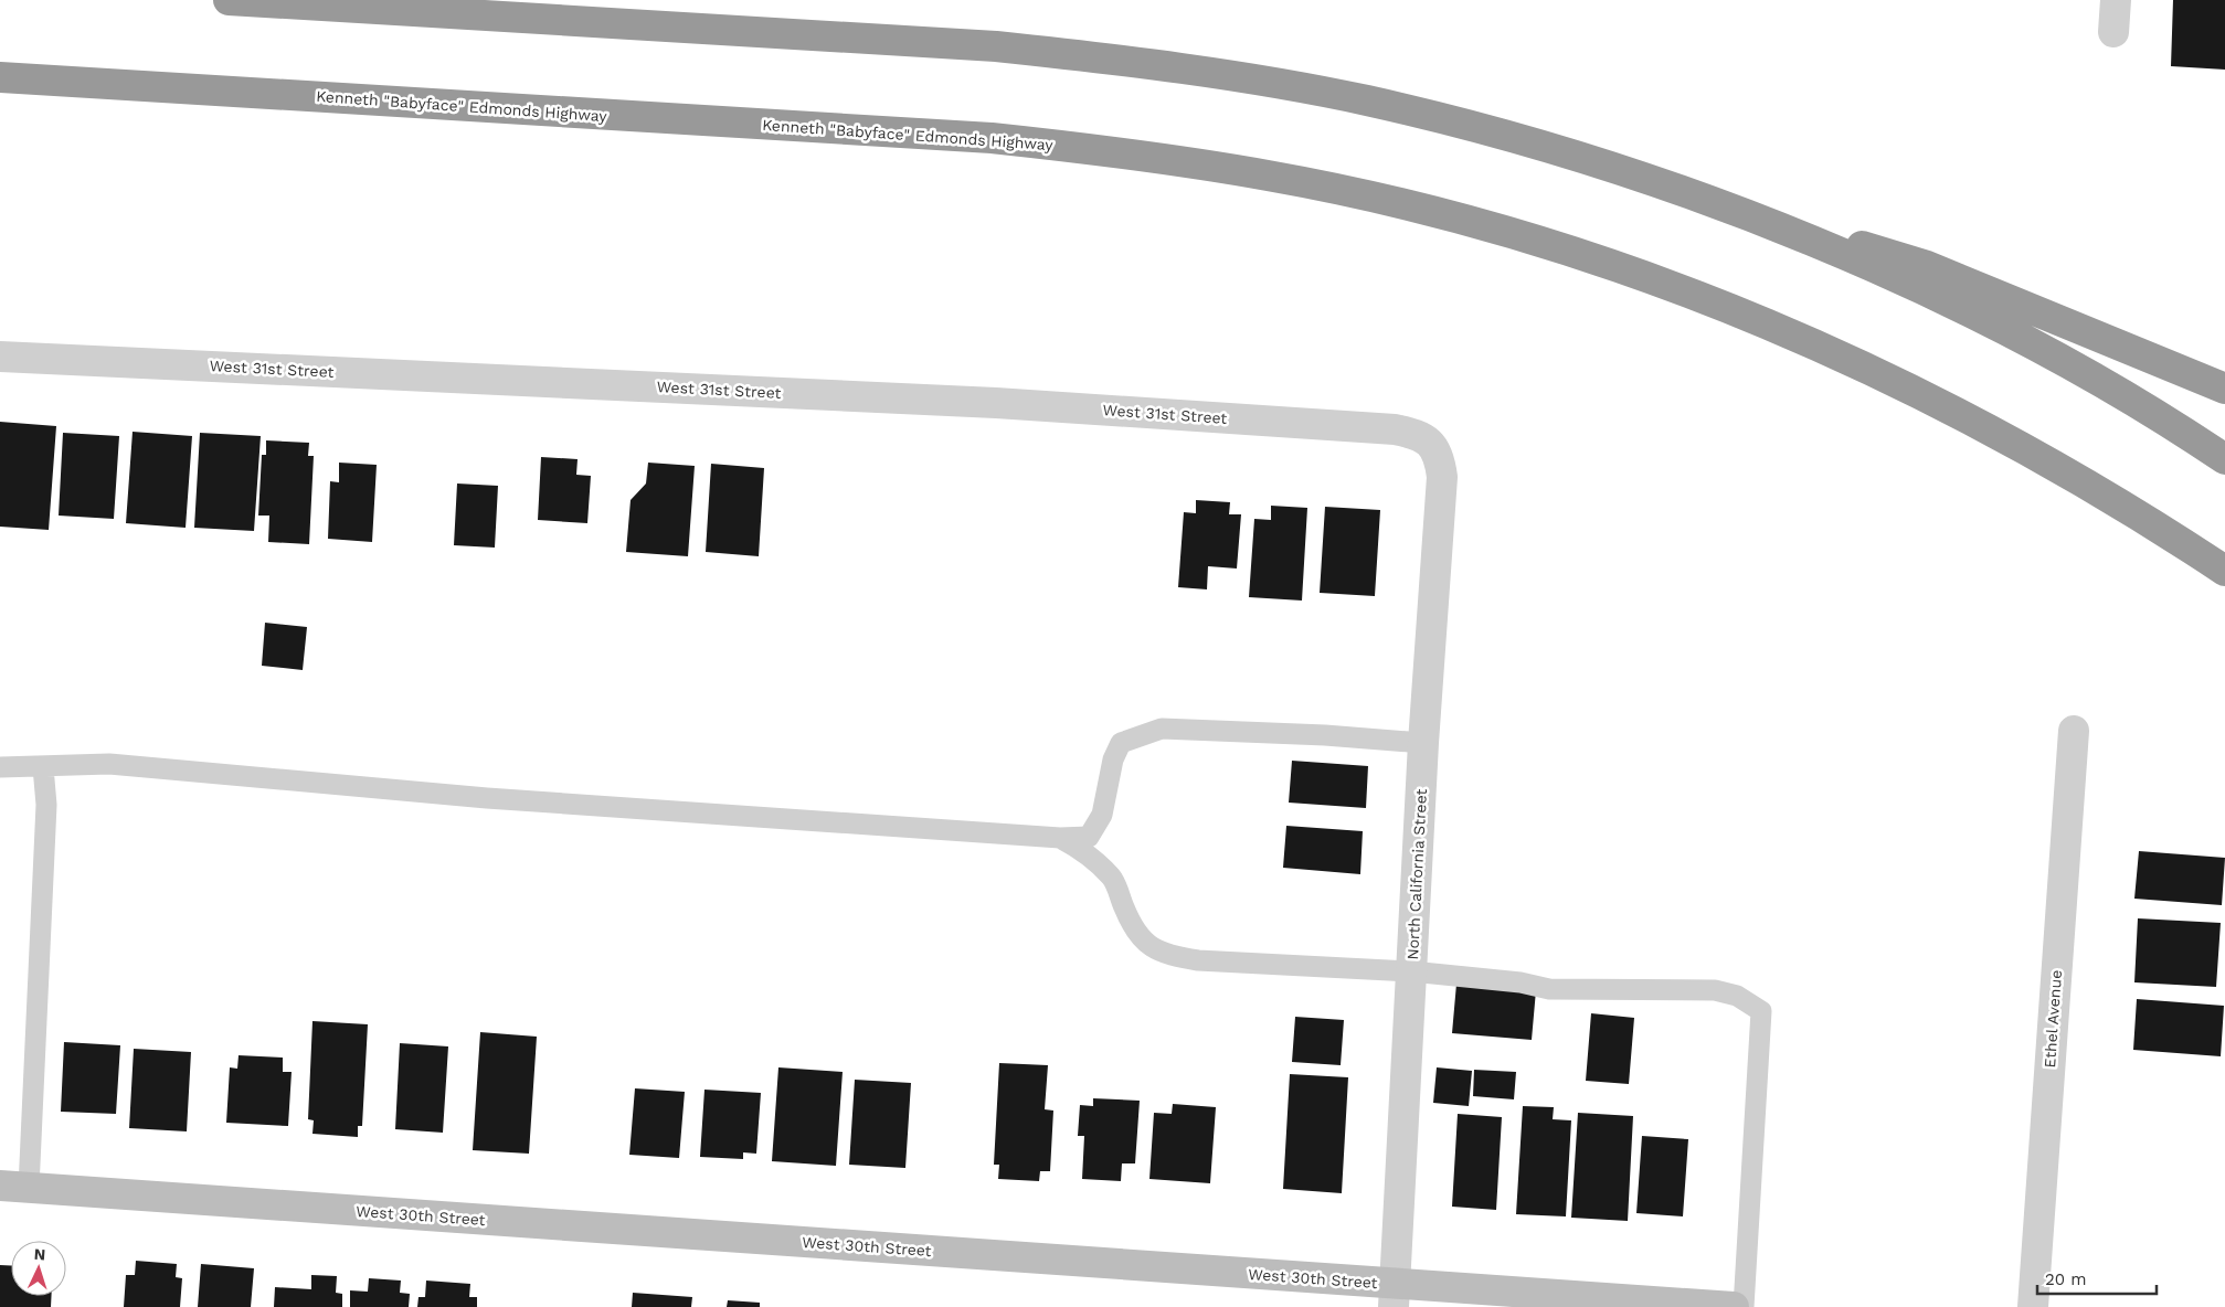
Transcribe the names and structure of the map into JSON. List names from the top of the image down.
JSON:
{
  "streets": {
    "highway": ["Kenneth \"Babyface\" Edmonds Highway"],
    "main road": ["West 30th Street"],
    "street": ["West 31st Street", "North California Street", "Ethel Avenue"]
  },
  "crossings": [
    ["West 31st Street", "North California Street"],
    ["North California Street", "West 30th Street"]
  ],
  "scale_bar": "20 m",
  "north": "top"
}
